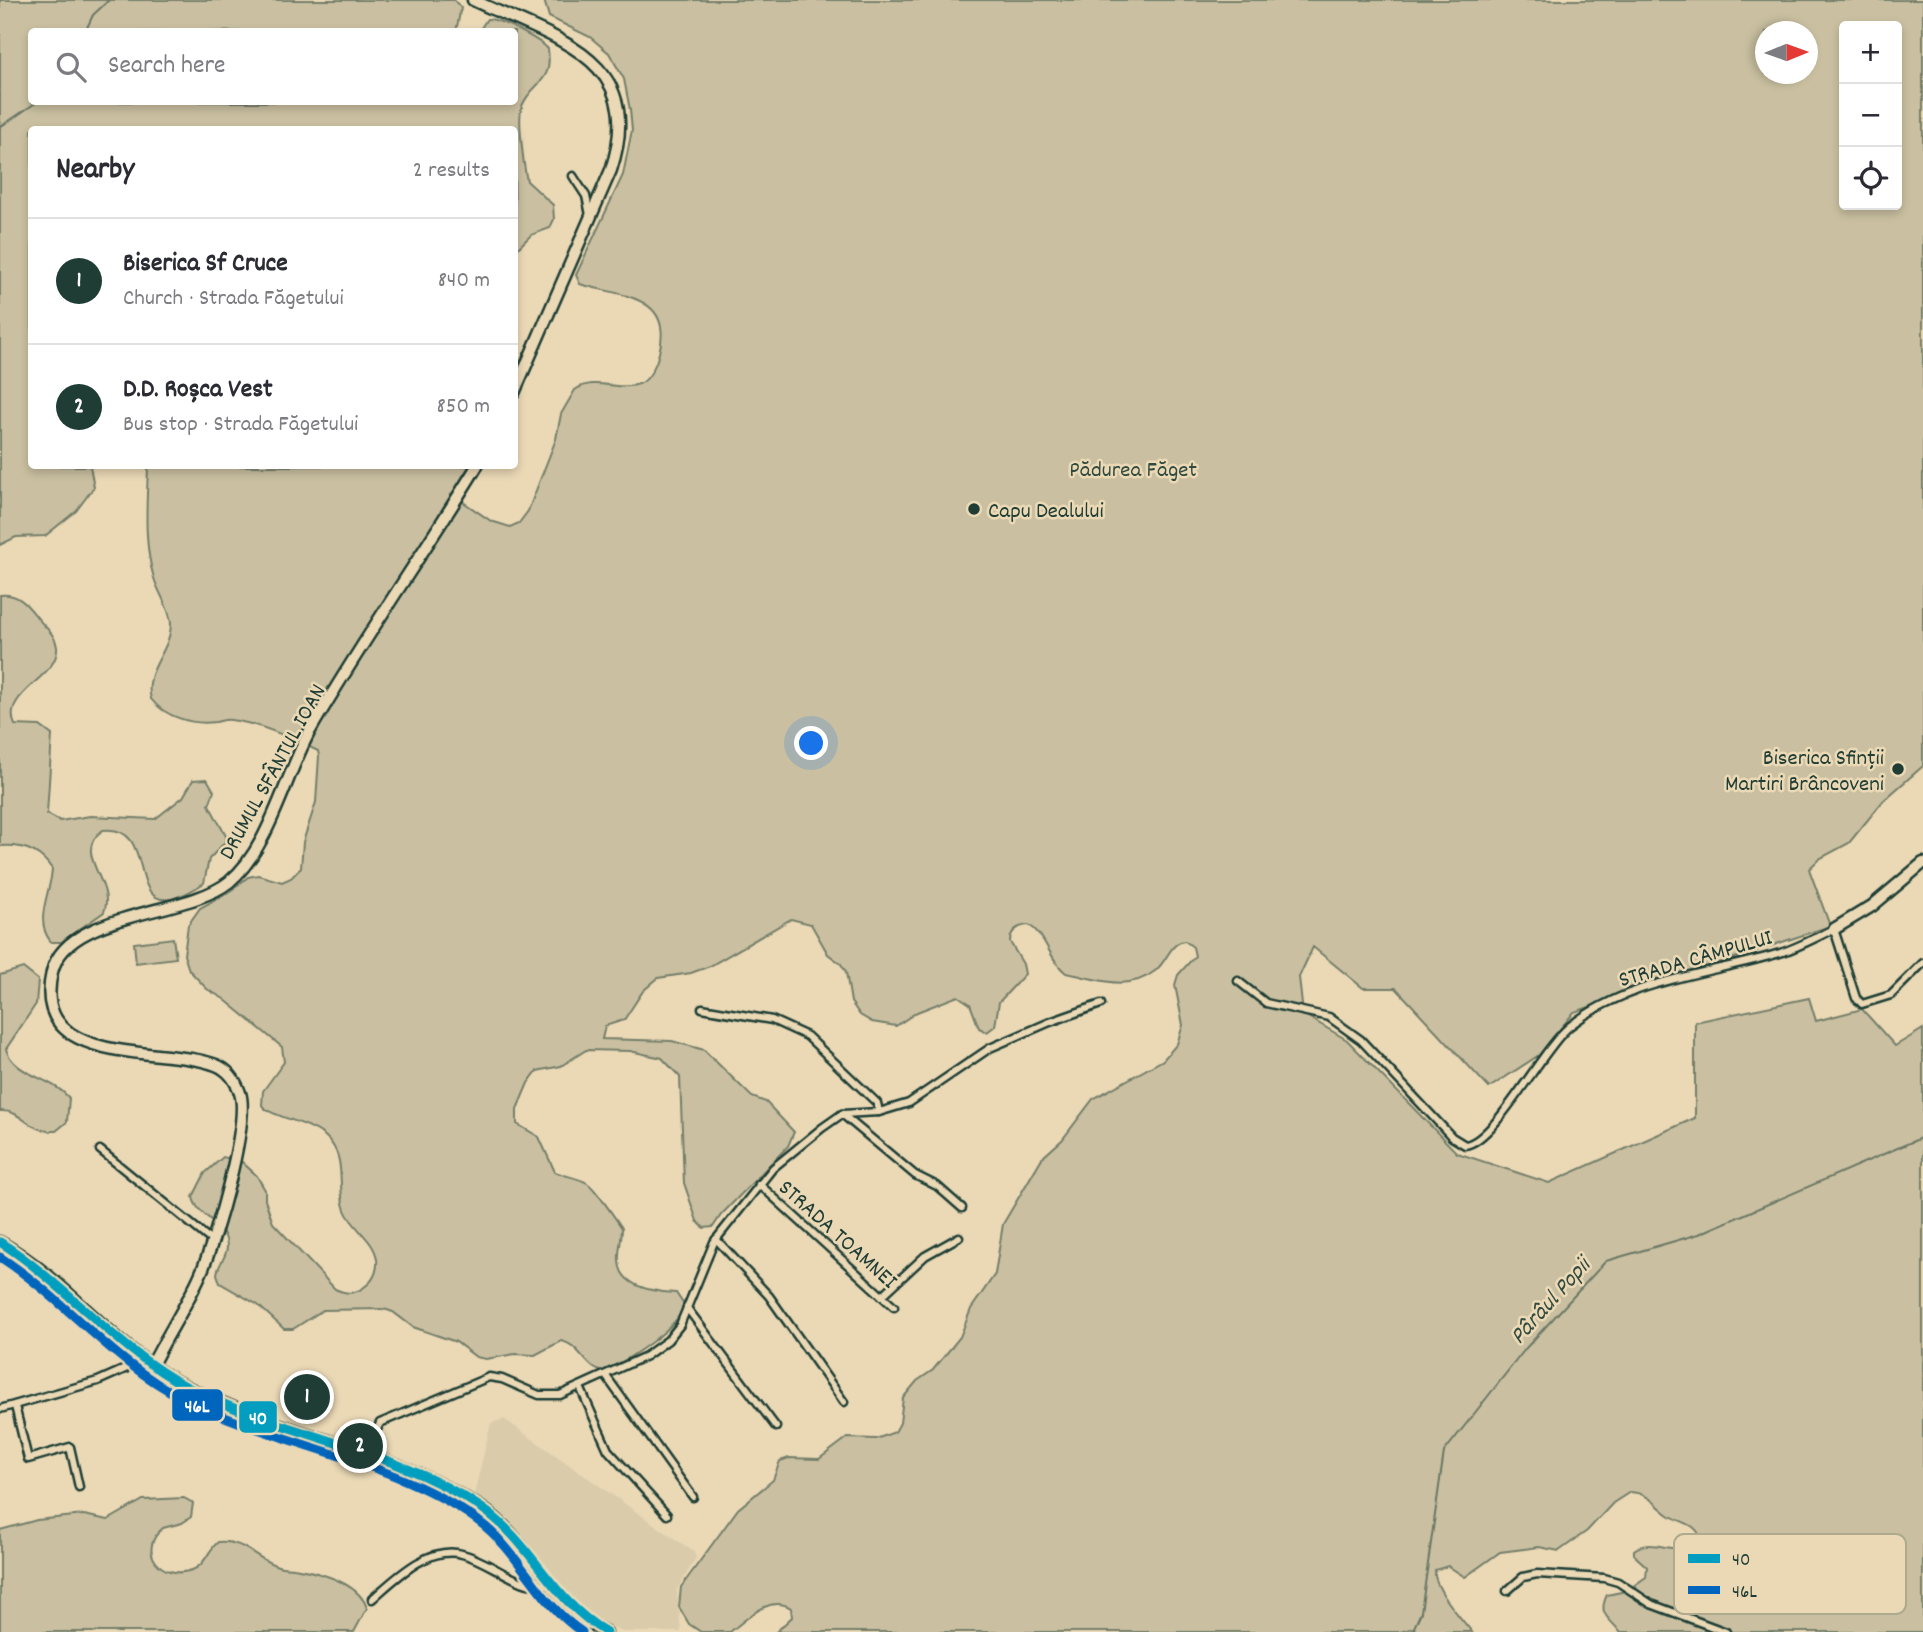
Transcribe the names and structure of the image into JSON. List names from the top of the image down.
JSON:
{
  "streets": {
    "main road": ["DRUMUL SFÂNTUL IOAN", "STRADA CÂMPULUI"],
    "street": ["STRADA TOAMNEI"]
  },
  "water": ["Pârâul Popii"],
  "parks": ["Pădurea Făget"],
  "places": ["Capu Dealului", "Biserica Sfinții Martiri Brâncoveni"],
  "lines": ["transit line 40", "transit line 46L"],
  "legend": ["40", "46L"],
  "north": "right",
  "page": {
    "map_buttons": ["+", "−"],
    "search": "Search here",
    "heading": ["Nearby", "2 results"],
    "list": [
      {
        "mark": "1",
        "name": "Biserica Sf Cruce",
        "note": "Church · Strada Făgetului",
        "value": "840 m"
      },
      {
        "mark": "2",
        "name": "D.D. Roșca Vest",
        "note": "Bus stop · Strada Făgetului",
        "value": "850 m"
      }
    ],
    "pins": ["1", "2"]
  }
}
